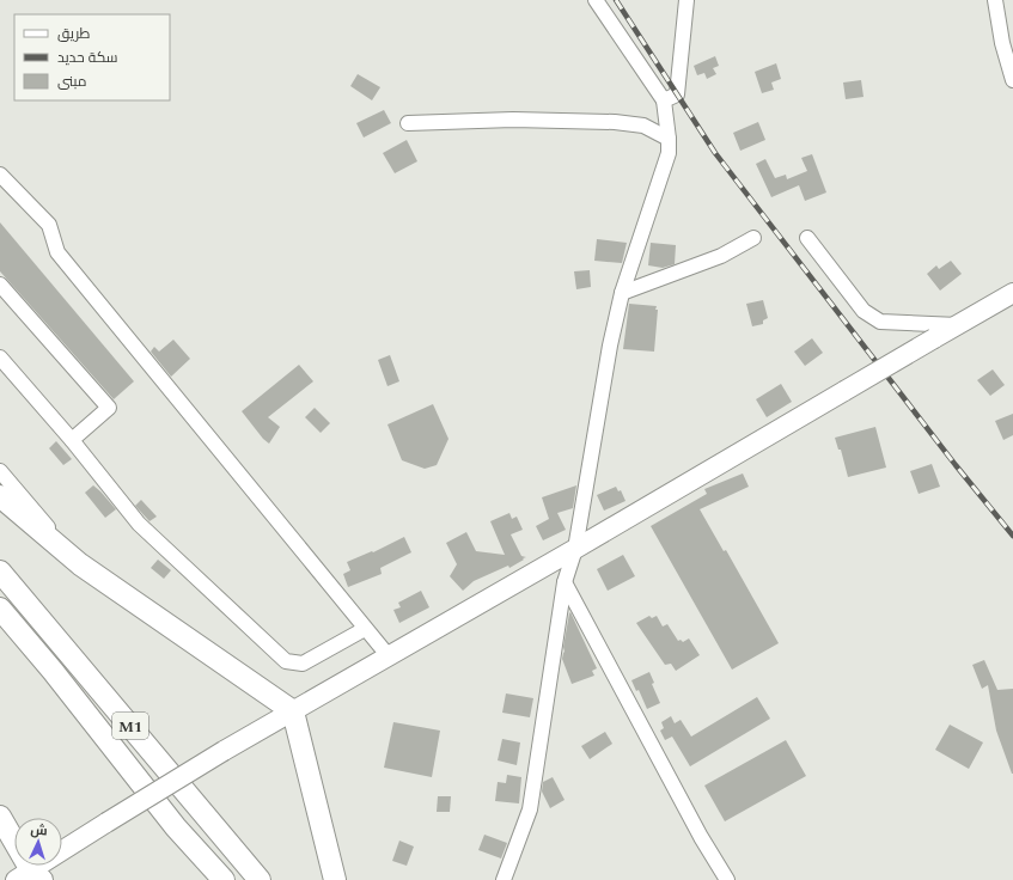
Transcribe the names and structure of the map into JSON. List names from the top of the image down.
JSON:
{
  "streets": {
    "highway": ["M1"]
  },
  "legend": ["طريق", "سكة حديد", "مبنى"],
  "north": "top"
}
